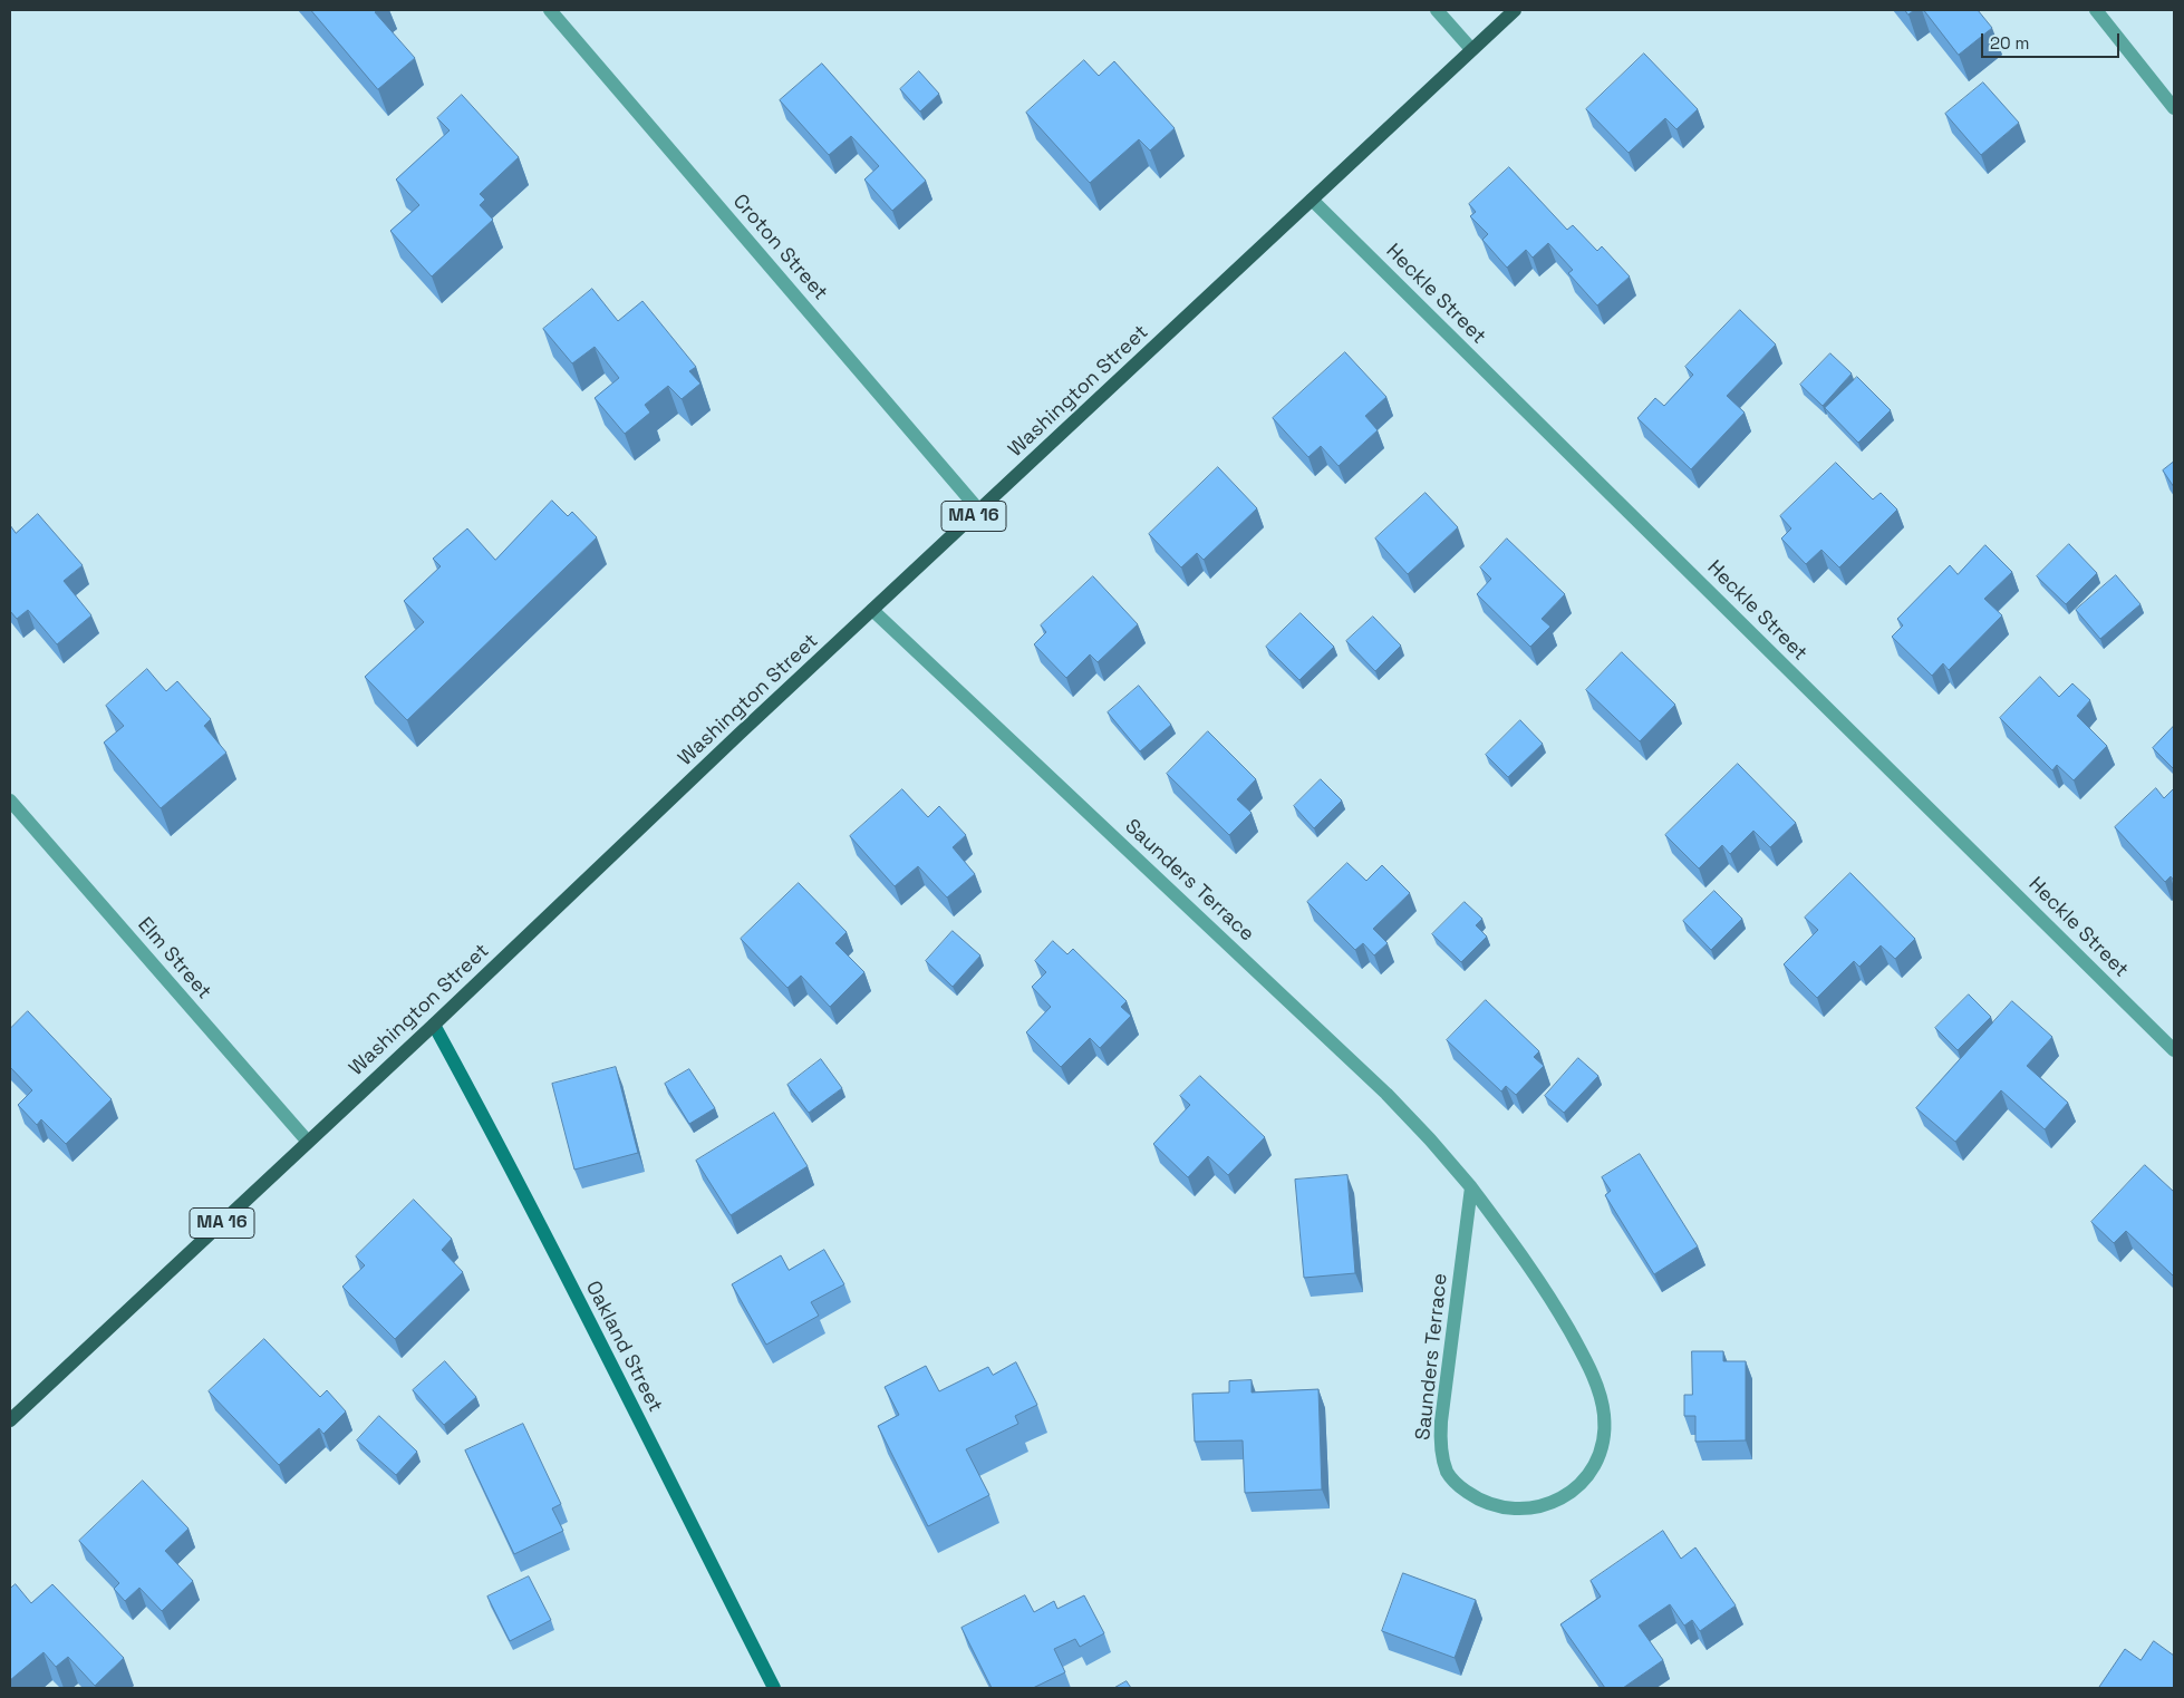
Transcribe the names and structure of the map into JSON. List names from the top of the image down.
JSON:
{
  "streets": {
    "main road": ["Washington Street", "MA 16"],
    "street": [
      "Croton Street",
      "Heckle Street",
      "Saunders Terrace",
      "Elm Street",
      "Oakland Street"
    ]
  },
  "crossings": [
    ["Croton Street", "Washington Street"],
    ["Heckle Street", "Washington Street"],
    ["Washington Street", "Saunders Terrace"],
    ["Washington Street", "Elm Street"],
    ["Washington Street", "Oakland Street"]
  ],
  "scale_bar": "20 m"
}
